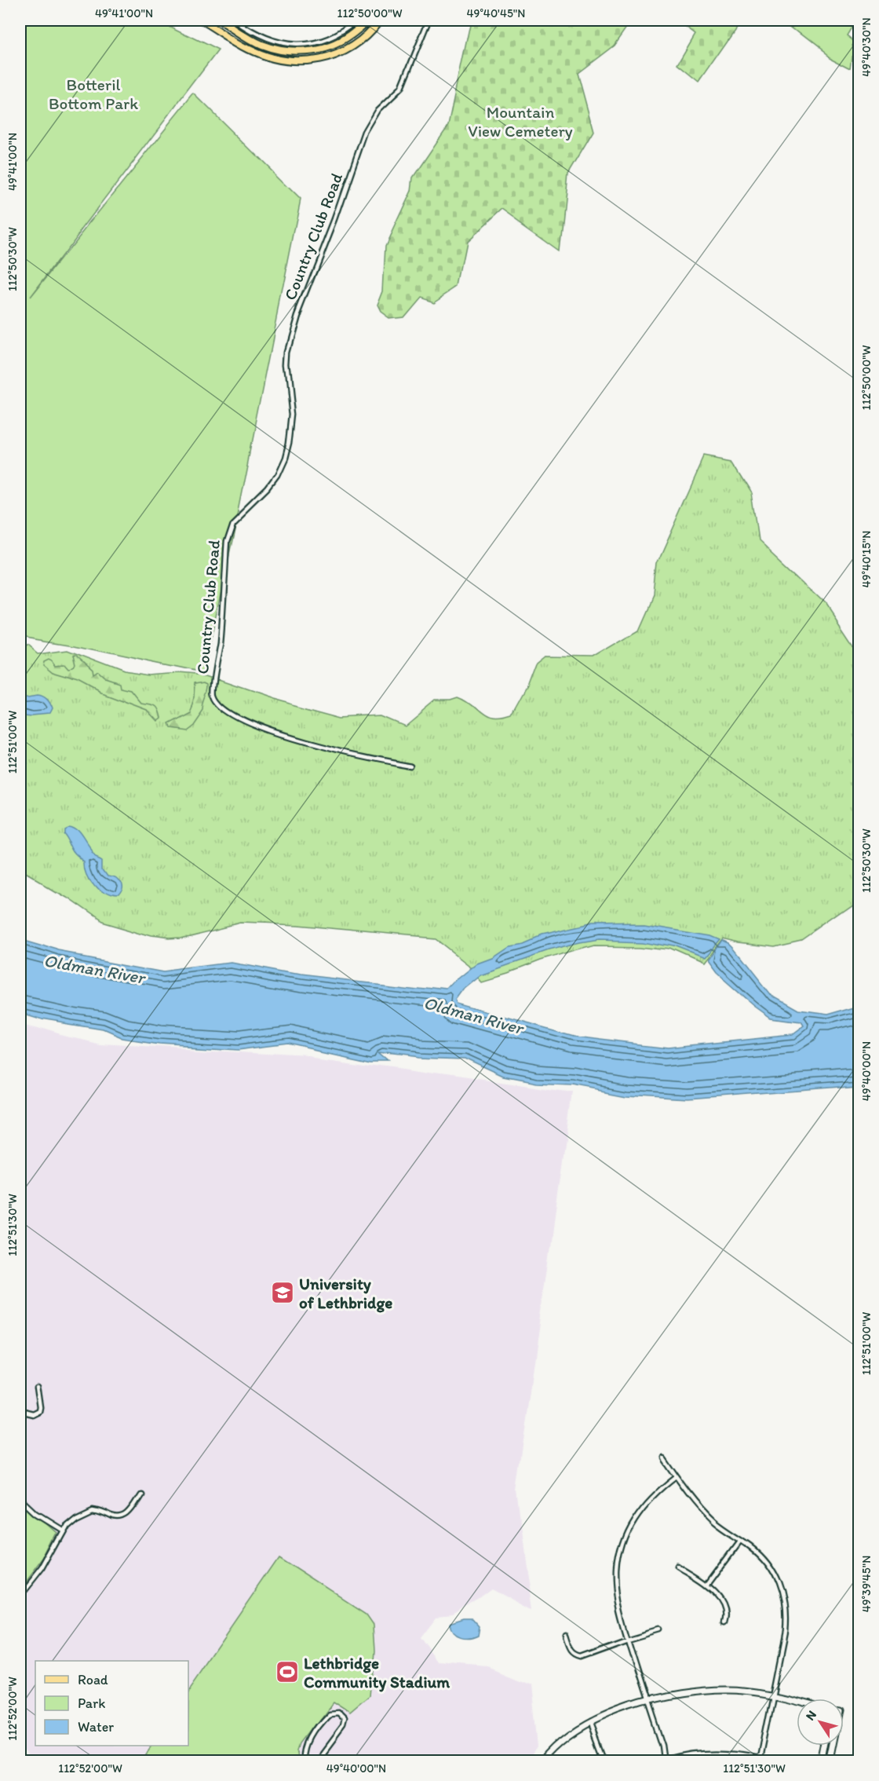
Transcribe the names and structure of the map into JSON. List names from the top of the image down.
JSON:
{
  "streets": {
    "street": ["Country Club Road"]
  },
  "water": ["Oldman River"],
  "parks": ["Botteril Bottom Park", "Mountain View Cemetery"],
  "places": {
    "school or university": ["University of Lethbridge"],
    "sports": ["Lethbridge Community Stadium"]
  },
  "legend": ["Road", "Park", "Water"],
  "north": "top left",
  "coordinates": [
    "49°41'00\"N",
    "112°50'00\"W",
    "49°40'45\"N",
    "49°40'30\"N",
    "112°50'30\"W",
    "49°40'15\"N",
    "112°51'00\"W",
    "49°40'00\"N",
    "112°51'30\"W",
    "49°39'45\"N",
    "112°52'00\"W"
  ]
}
